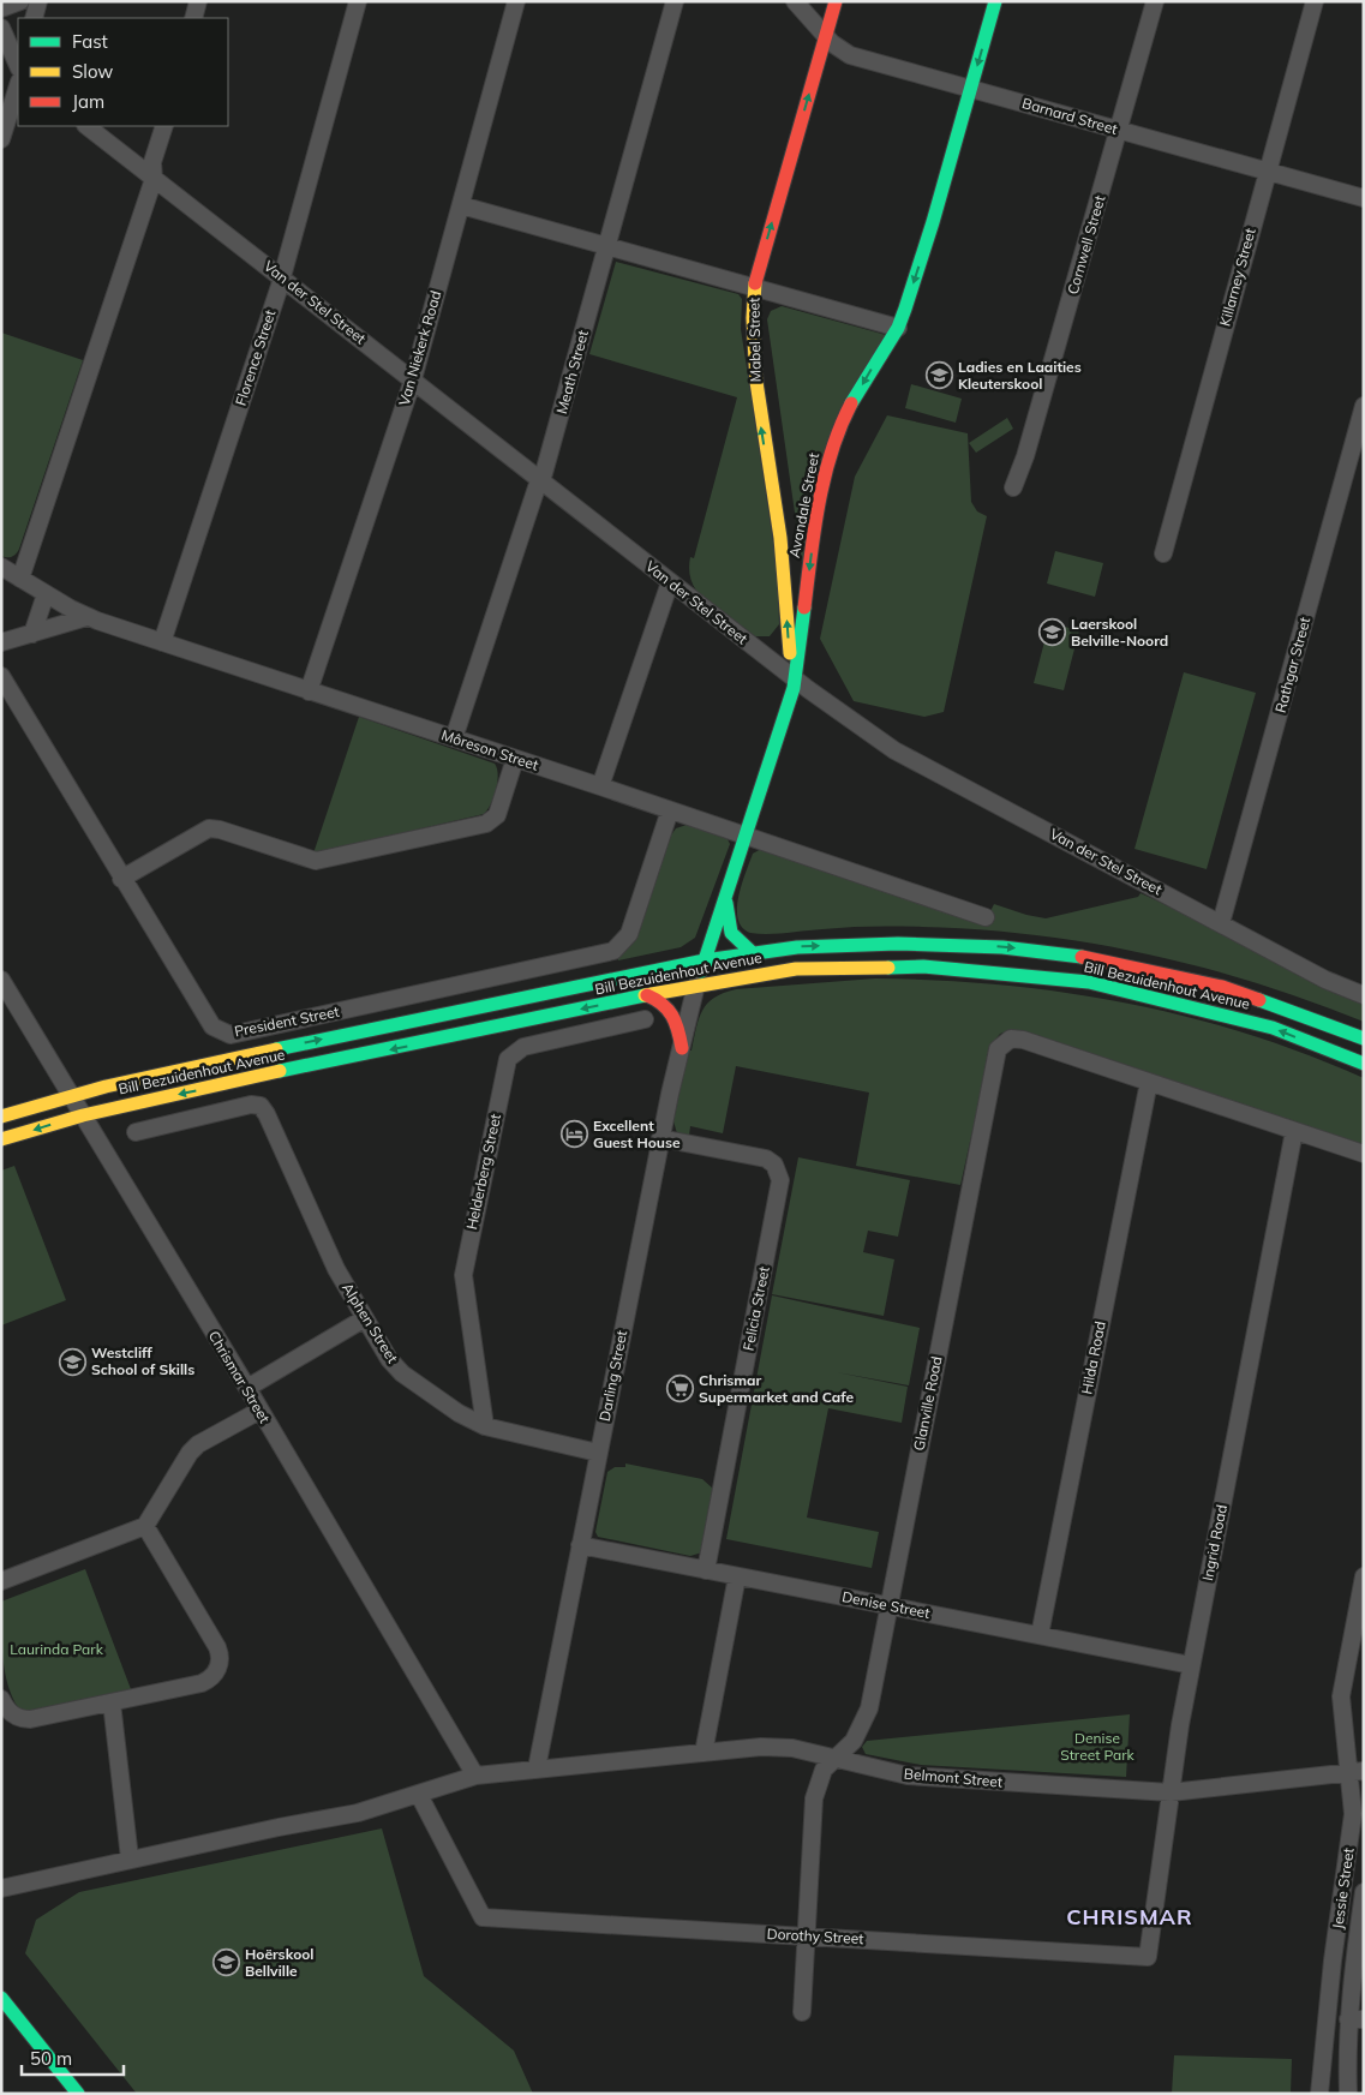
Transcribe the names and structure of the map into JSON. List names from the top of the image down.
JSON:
{
  "streets": {
    "main road": ["Mabel Street", "Avondale Street", "Bill Bezuidenhout Avenue"],
    "street": [
      "Barnard Street",
      "Cornwell Street",
      "Killarney Street",
      "Van der Stel Street",
      "Van Niekerk Road",
      "Florence Street",
      "Meath Street",
      "Rathgar Street",
      "Môreson Street",
      "President Street",
      "Helderberg Street",
      "Felicia Street",
      "Alphen Street",
      "Hilda Road",
      "Darling Street",
      "Chrismar Street",
      "Glanville Road",
      "Ingrid Road",
      "Denise Street",
      "Belmont Street",
      "Jessie Street",
      "Dorothy Street"
    ]
  },
  "crossings": [
    ["Barnard Street", "Cornwell Street"],
    ["Barnard Street", "Killarney Street"],
    ["Barnard Street", "Mabel Street"],
    ["Barnard Street", "Avondale Street"],
    ["Van der Stel Street", "Mabel Street"],
    ["Van der Stel Street", "Van Niekerk Road"],
    ["Van der Stel Street", "Florence Street"],
    ["Van der Stel Street", "Meath Street"],
    ["Van der Stel Street", "Avondale Street"],
    ["Van der Stel Street", "Rathgar Street"],
    ["Mabel Street", "Avondale Street"],
    ["Van Niekerk Road", "Môreson Street"],
    ["Florence Street", "Môreson Street"],
    ["Meath Street", "Môreson Street"],
    ["Avondale Street", "Môreson Street"],
    ["Avondale Street", "Bill Bezuidenhout Avenue"],
    ["Avondale Street", "Darling Street"],
    ["Môreson Street", "President Street"],
    ["Bill Bezuidenhout Avenue", "Darling Street"],
    ["Bill Bezuidenhout Avenue", "Chrismar Street"],
    ["Helderberg Street", "Alphen Street"],
    ["Felicia Street", "Darling Street"],
    ["Felicia Street", "Denise Street"],
    ["Alphen Street", "Darling Street"],
    ["Hilda Road", "Glanville Road"],
    ["Hilda Road", "Denise Street"],
    ["Darling Street", "Denise Street"],
    ["Darling Street", "Belmont Street"],
    ["Chrismar Street", "Belmont Street"],
    ["Glanville Road", "Denise Street"],
    ["Glanville Road", "Belmont Street"],
    ["Glanville Road", "Dorothy Street"],
    ["Ingrid Road", "Denise Street"],
    ["Ingrid Road", "Belmont Street"],
    ["Ingrid Road", "Dorothy Street"],
    ["Belmont Street", "Jessie Street"],
    ["Belmont Street", "Dorothy Street"]
  ],
  "one_way": ["Mabel Street", "Avondale Street"],
  "districts": ["CHRISMAR"],
  "parks": ["Laurinda Park", "Denise Street Park"],
  "places": {
    "school or university": [
      "Ladies en Laaities Kleuterskool",
      "Laerskool Belville-Noord",
      "Westcliff School of Skills",
      "Hoërskool Bellville"
    ],
    "hotel": ["Excellent Guest House"],
    "supermarket": ["Chrismar Supermarket and Cafe"]
  },
  "legend": ["Fast", "Slow", "Jam"],
  "scale_bar": "50 m"
}
